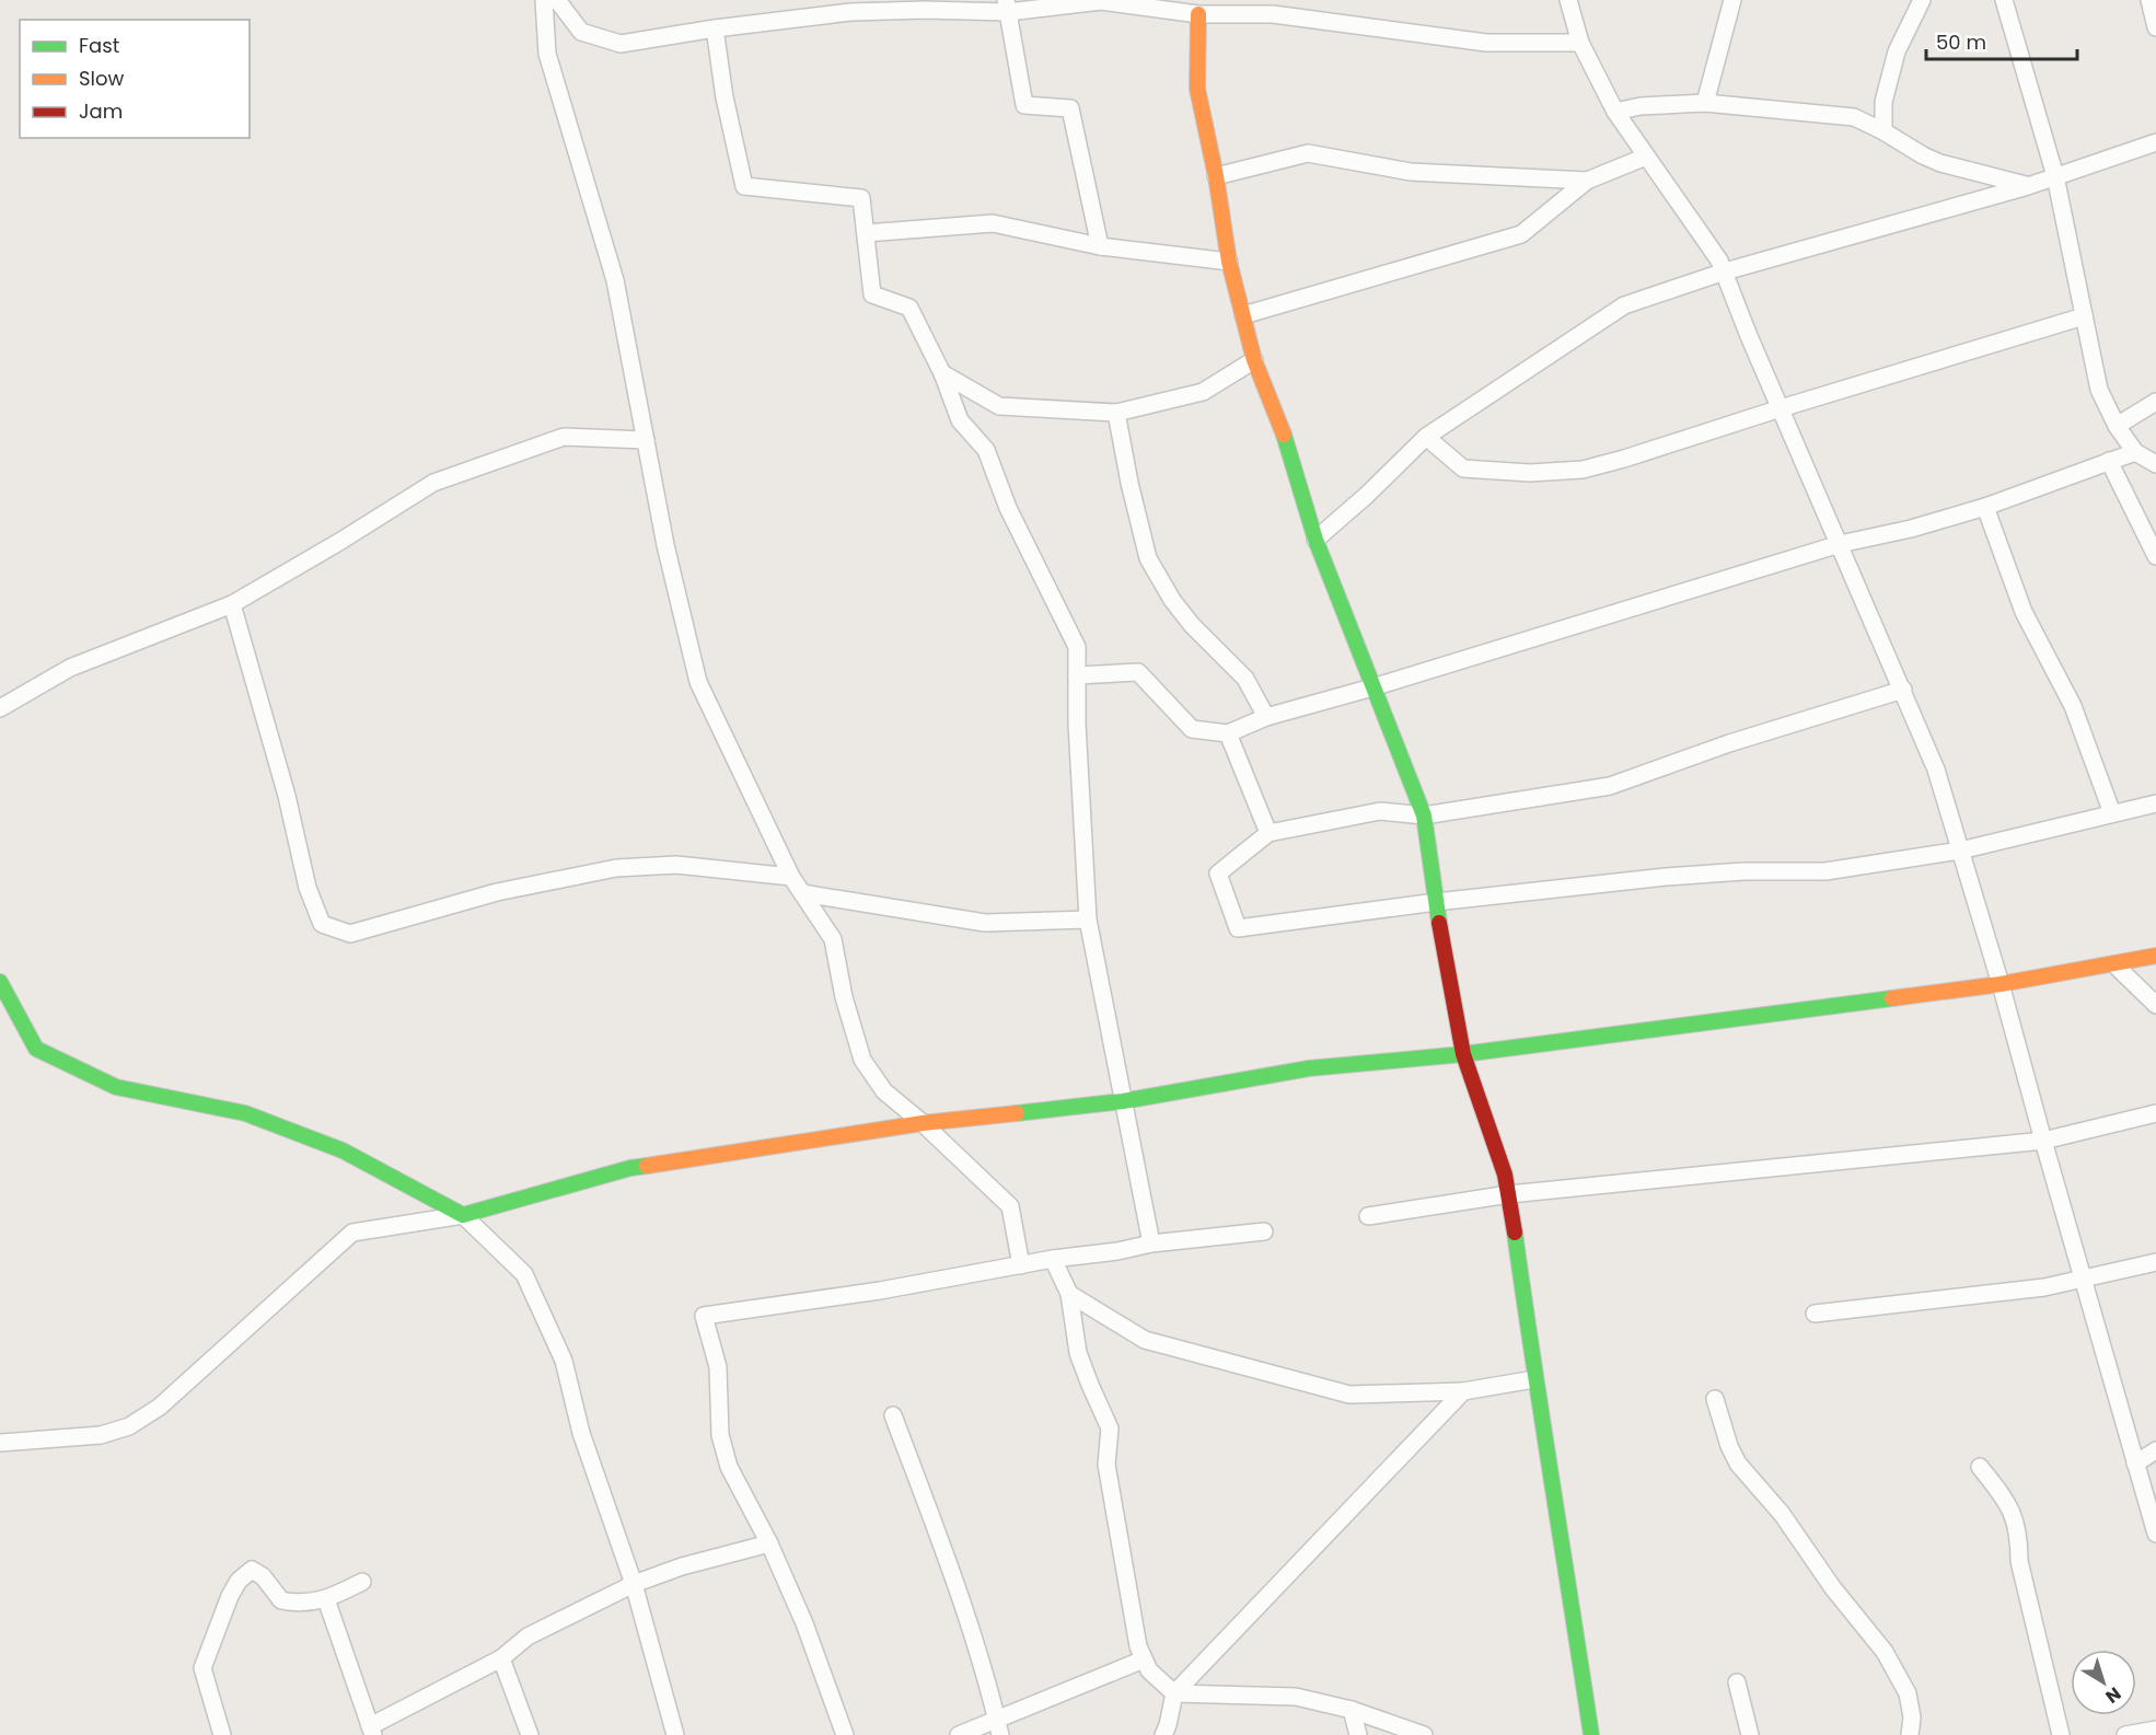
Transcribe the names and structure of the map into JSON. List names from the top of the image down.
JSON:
{
  "legend": ["Fast", "Slow", "Jam"],
  "scale_bar": "50 m",
  "north": "bottom right"
}
